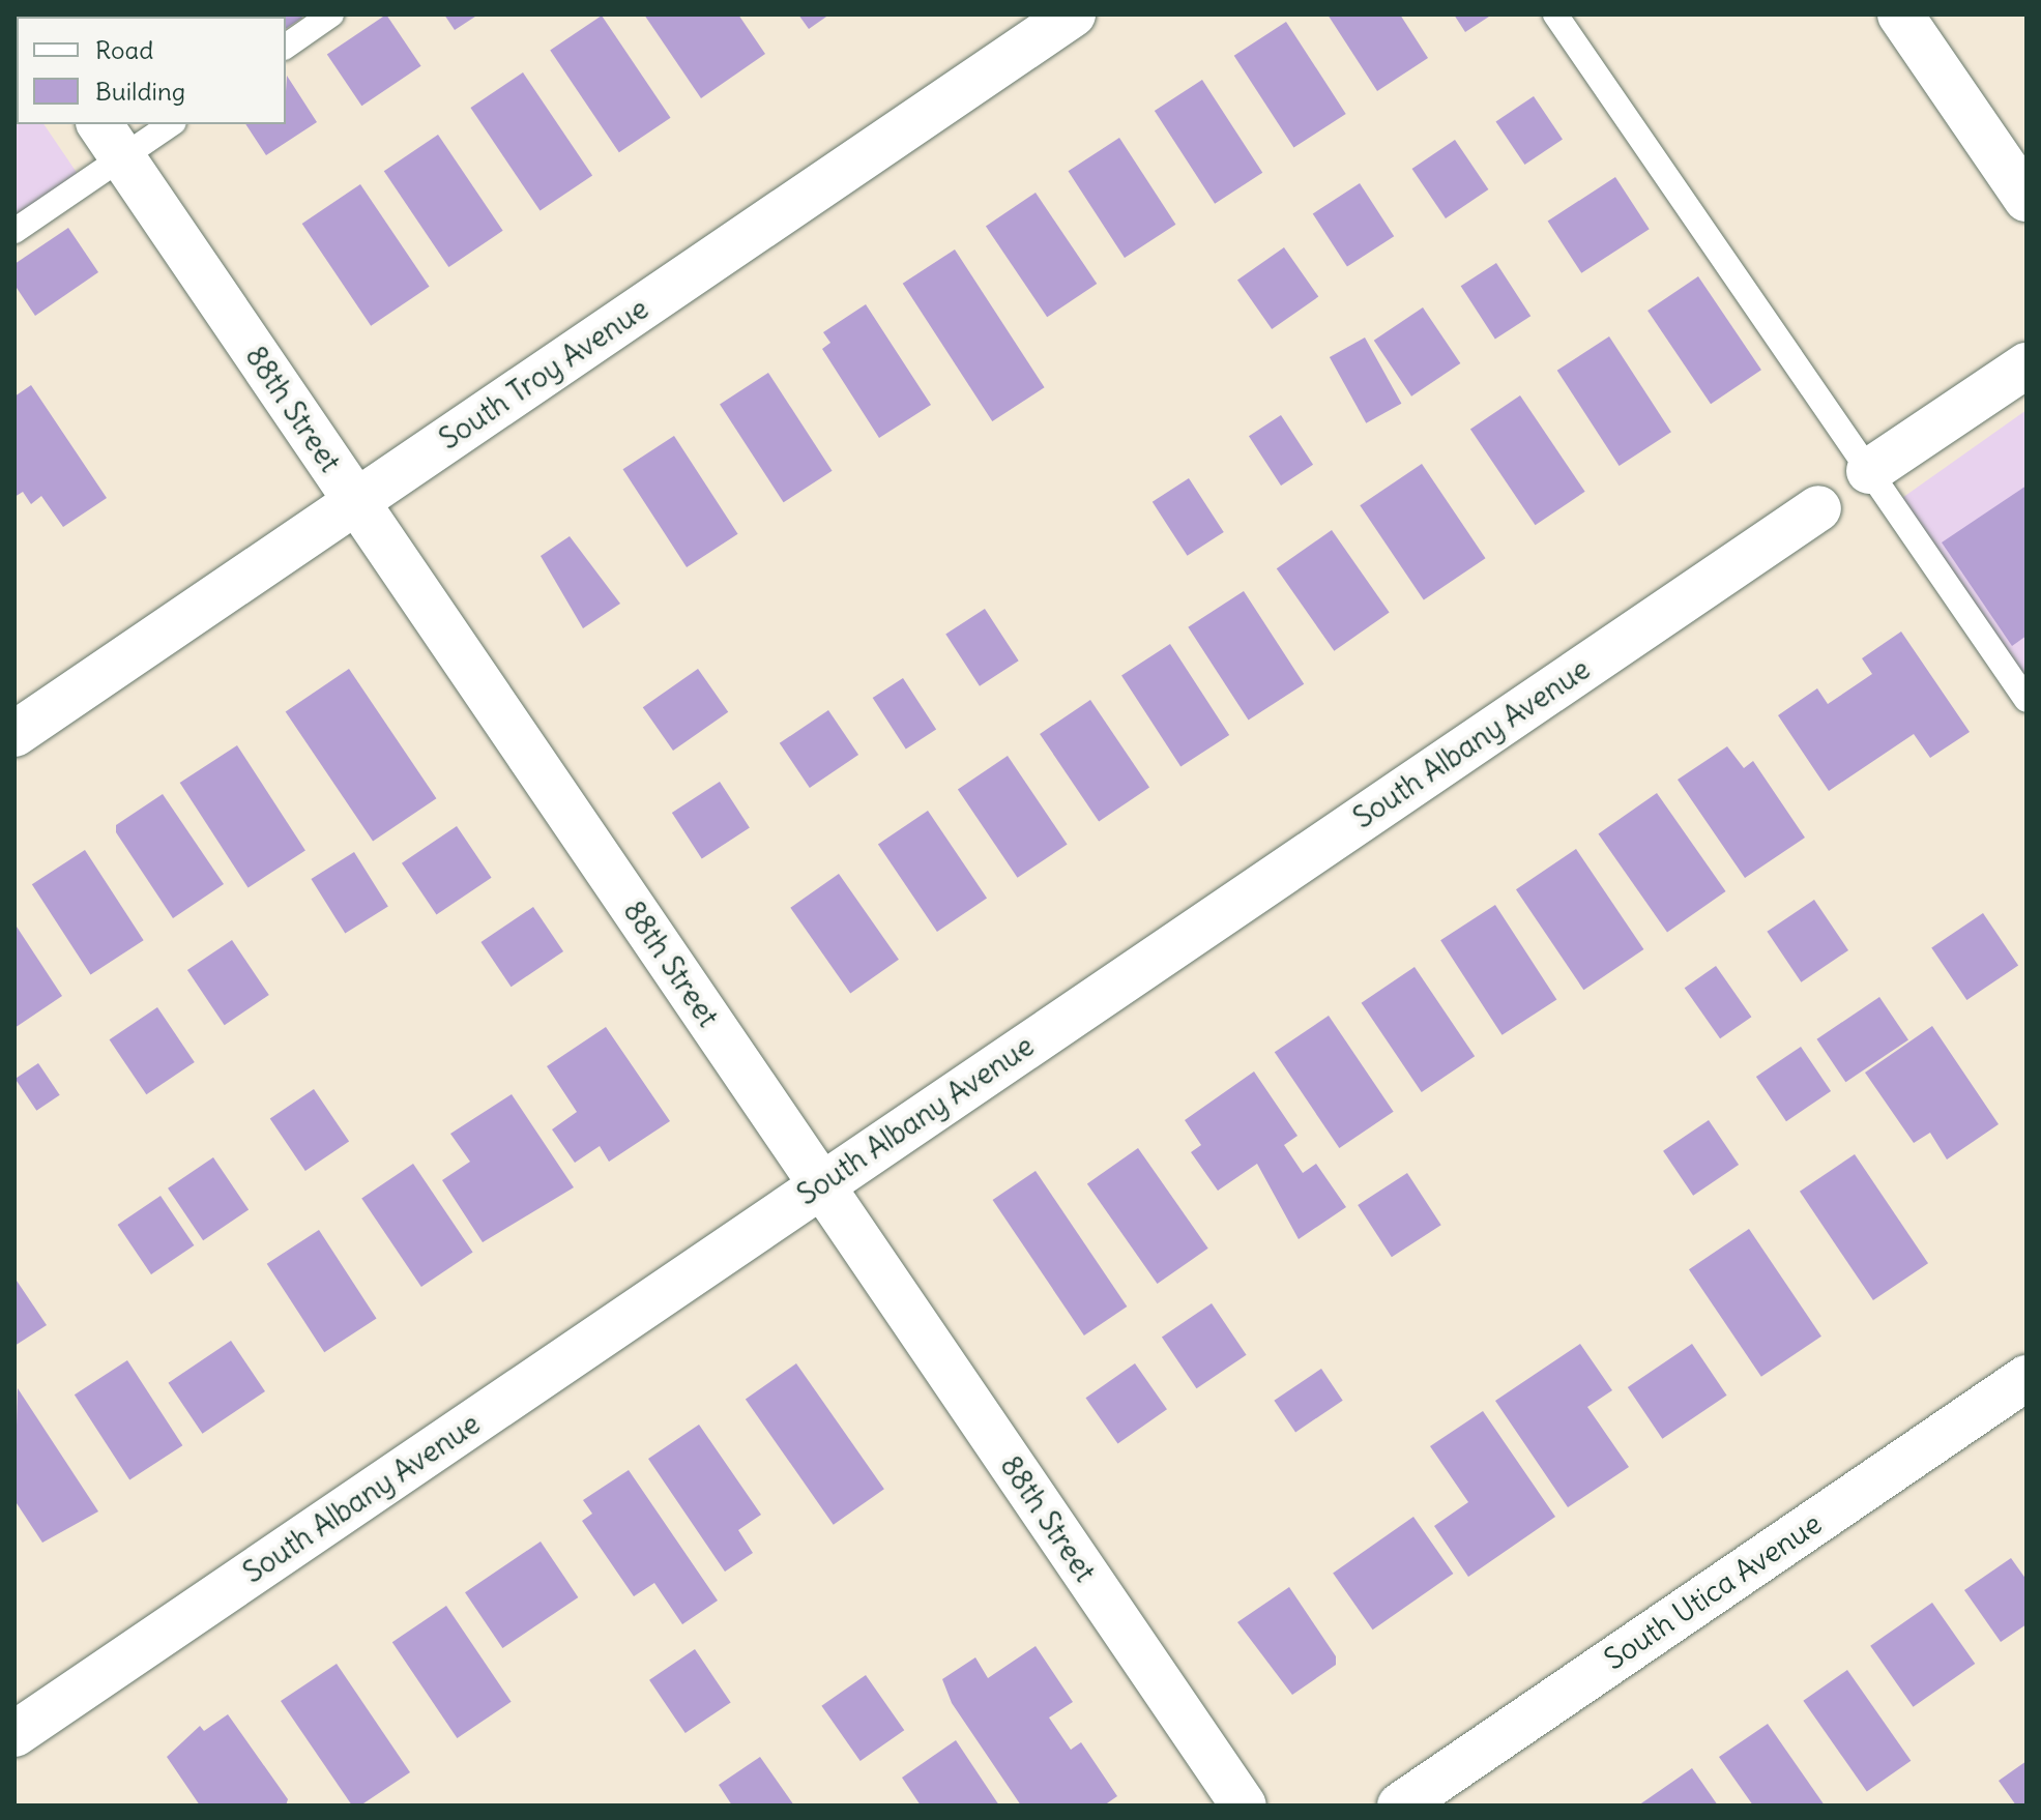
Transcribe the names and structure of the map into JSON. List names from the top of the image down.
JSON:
{
  "streets": {
    "street": [
      "South Troy Avenue",
      "88th Street",
      "South Albany Avenue",
      "South Utica Avenue"
    ]
  },
  "crossings": [
    ["South Troy Avenue", "88th Street"],
    ["88th Street", "South Albany Avenue"]
  ],
  "legend": ["Road", "Building"]
}
